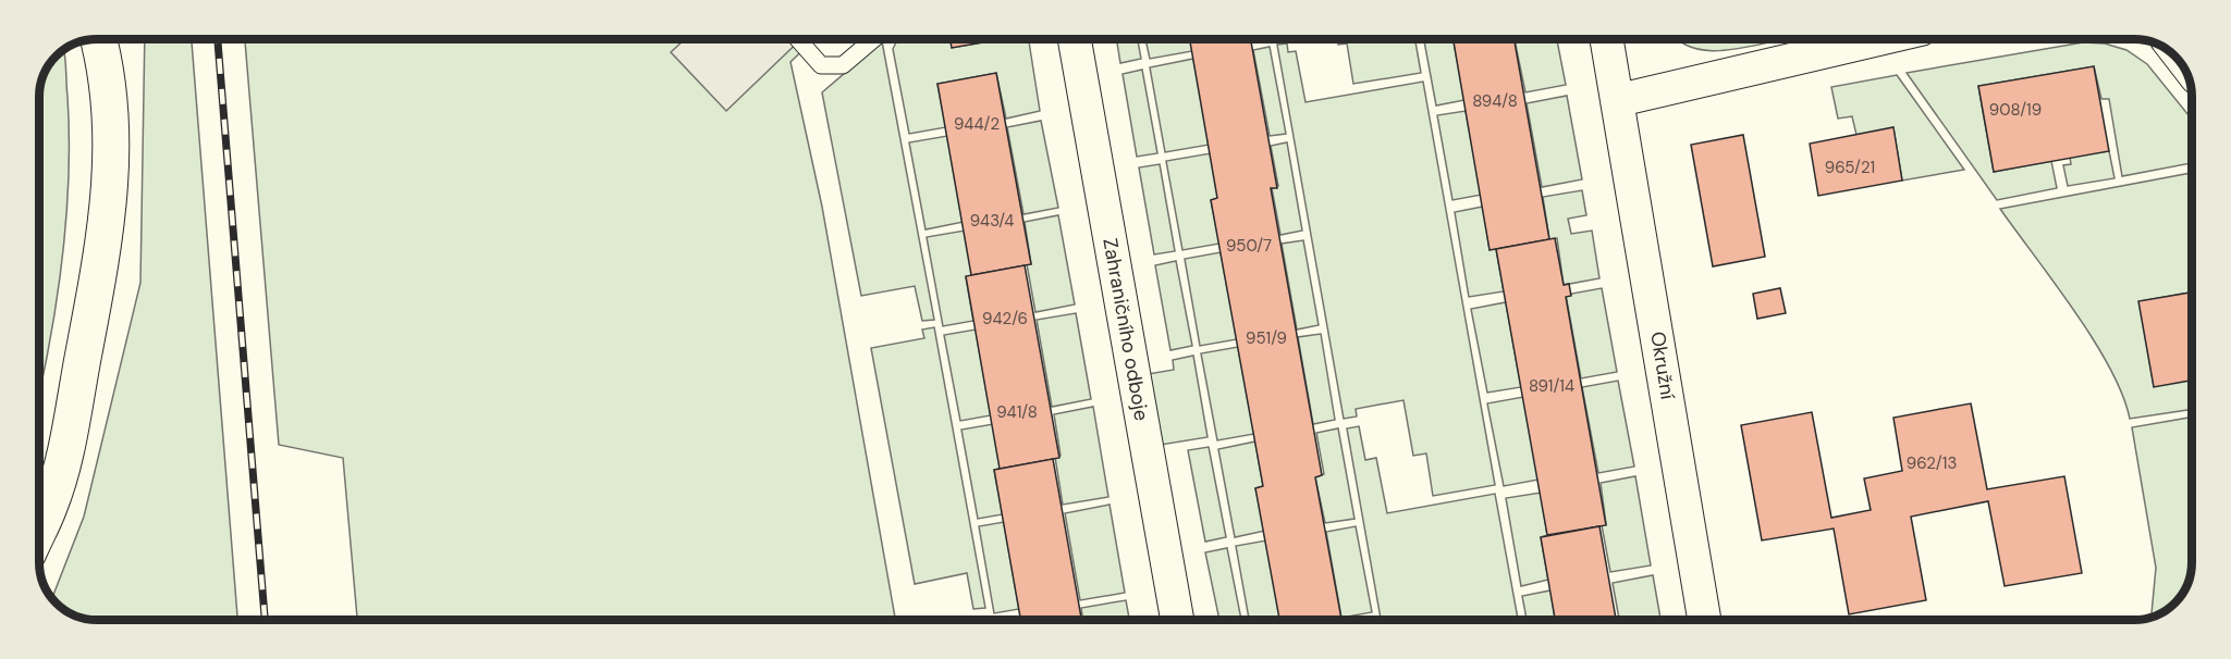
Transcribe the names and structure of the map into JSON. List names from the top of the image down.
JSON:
{
  "streets": {
    "street": ["Zahraničního odboje", "Okružní"]
  },
  "house_numbers": [
    "894/8",
    "908/19",
    "944/2",
    "965/21",
    "943/4",
    "950/7",
    "942/6",
    "951/9",
    "891/14",
    "941/8",
    "962/13"
  ]
}
